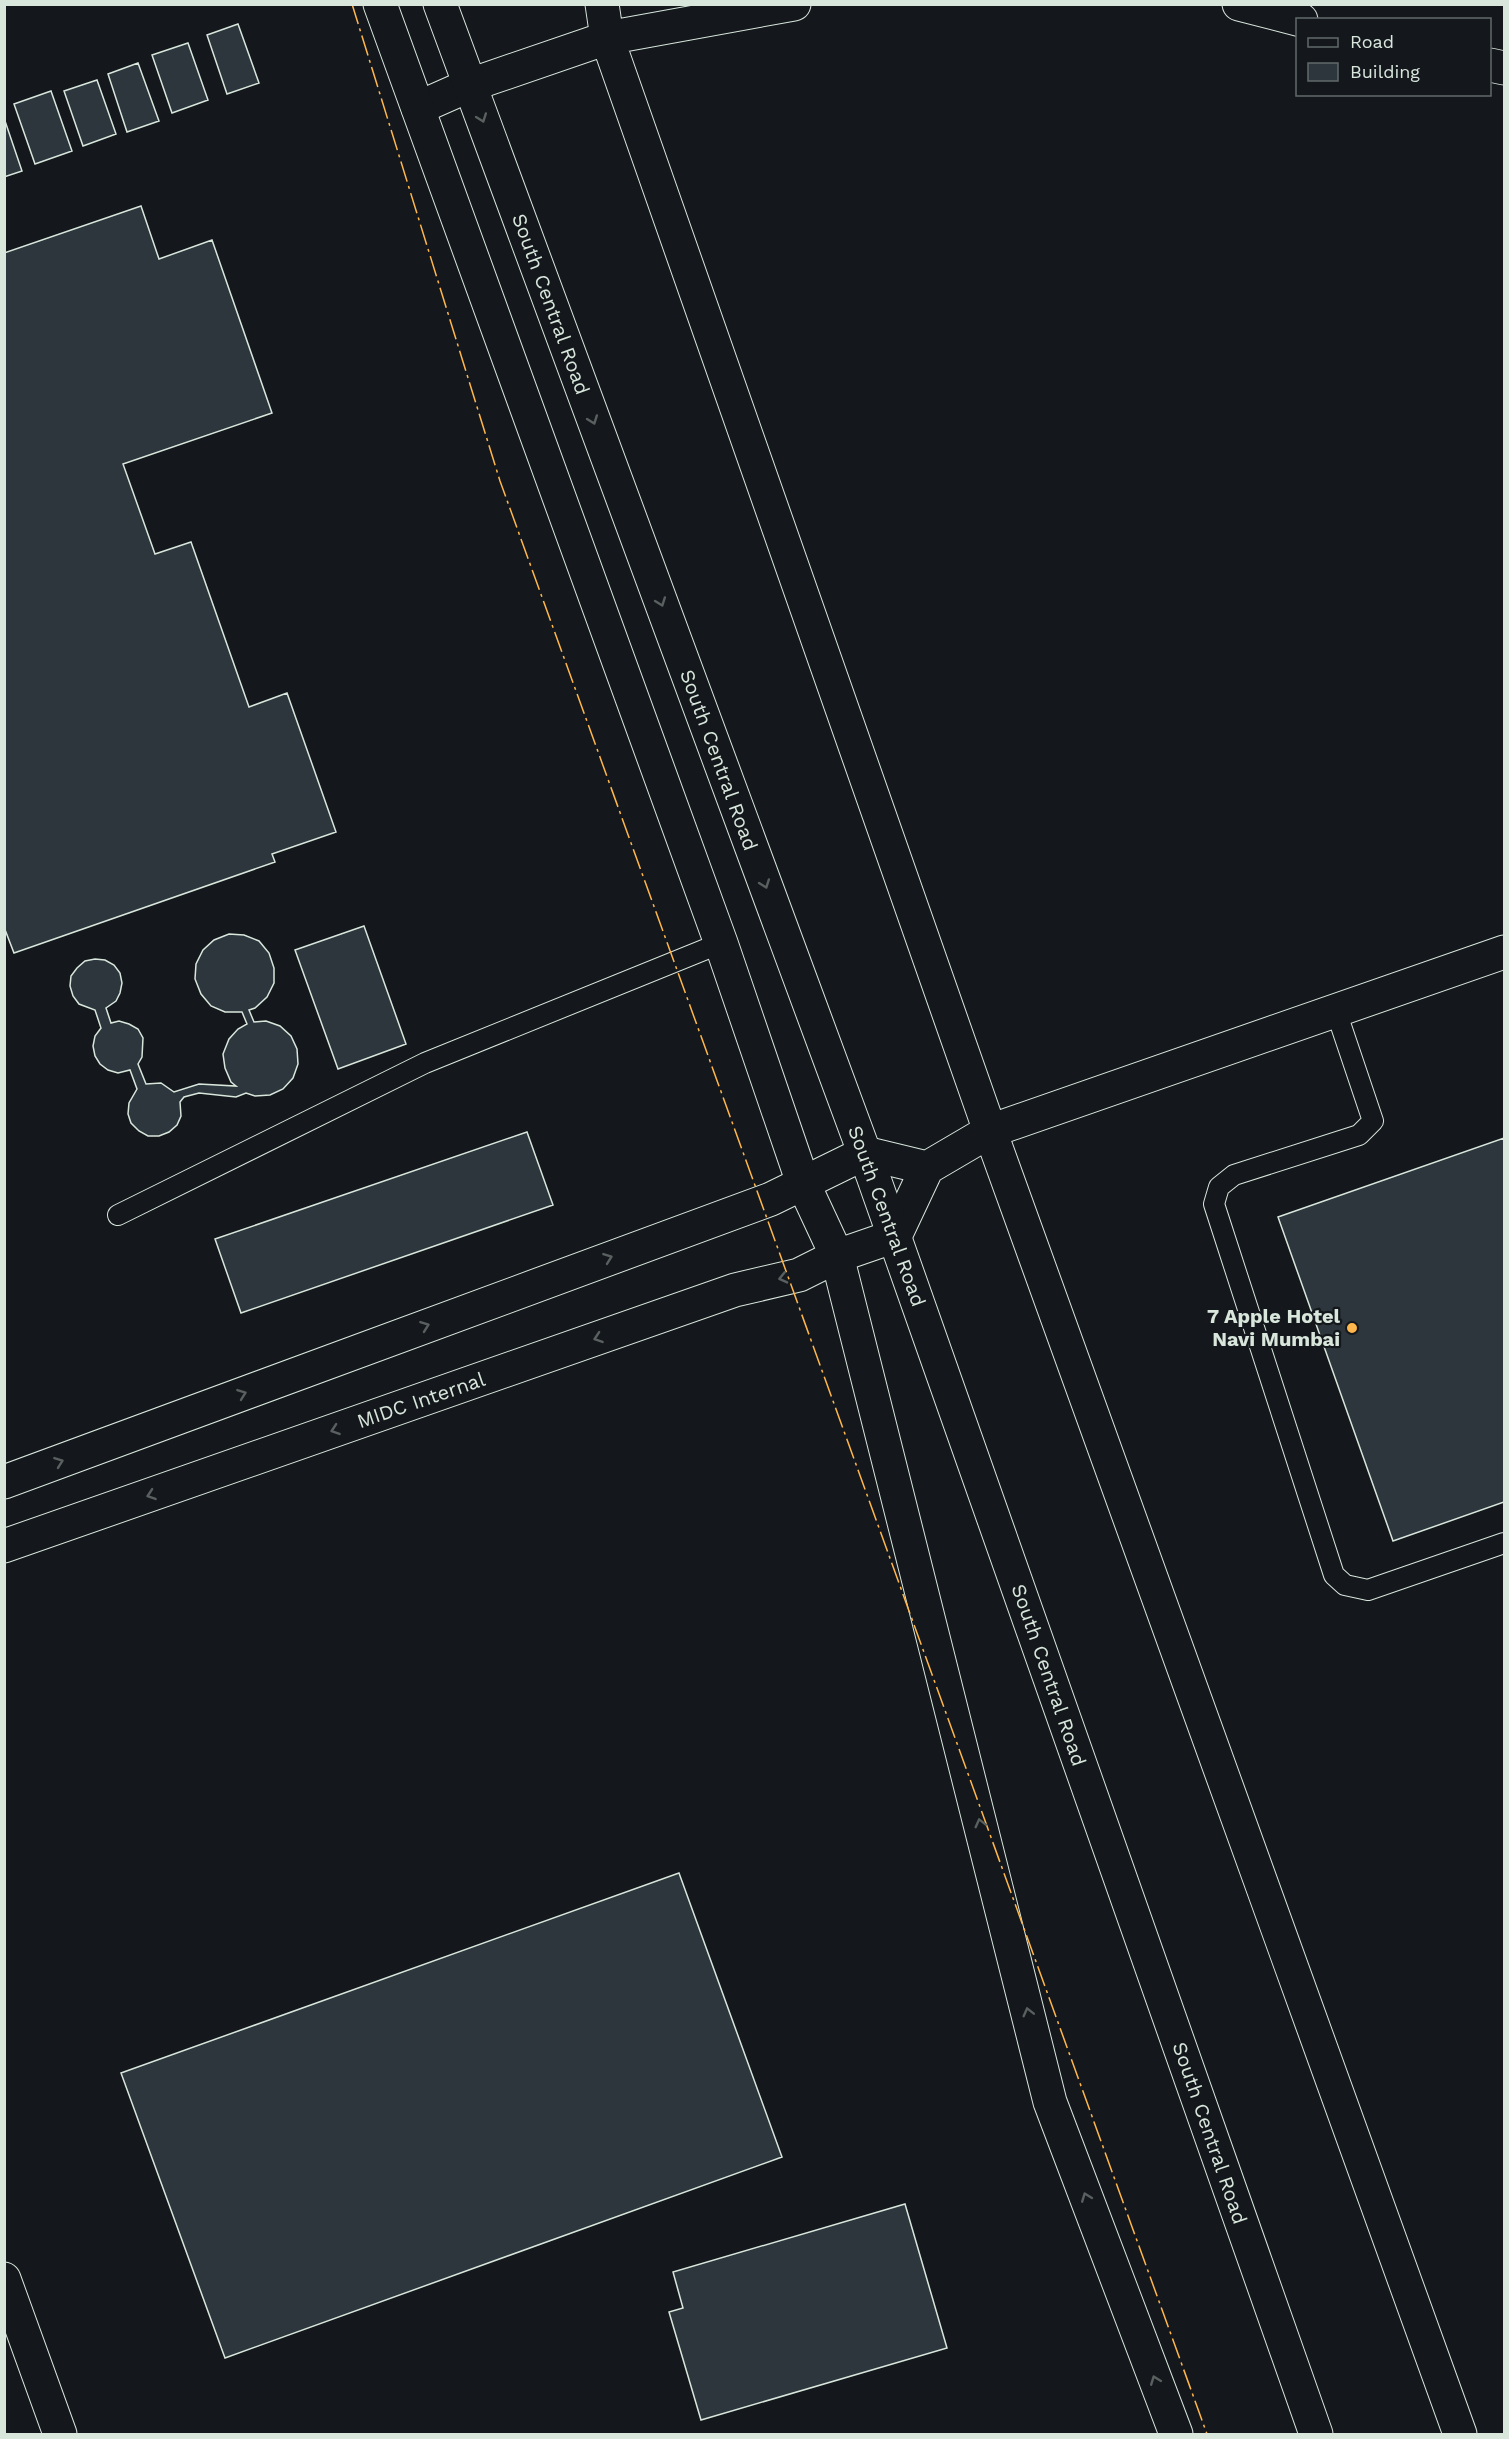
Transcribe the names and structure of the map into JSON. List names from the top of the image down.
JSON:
{
  "streets": {
    "street": ["South Central Road", "MIDC Internal"]
  },
  "crossings": [
    ["South Central Road", "MIDC Internal"]
  ],
  "places": ["7 Apple Hotel Navi Mumbai"],
  "legend": ["Road", "Building"]
}
